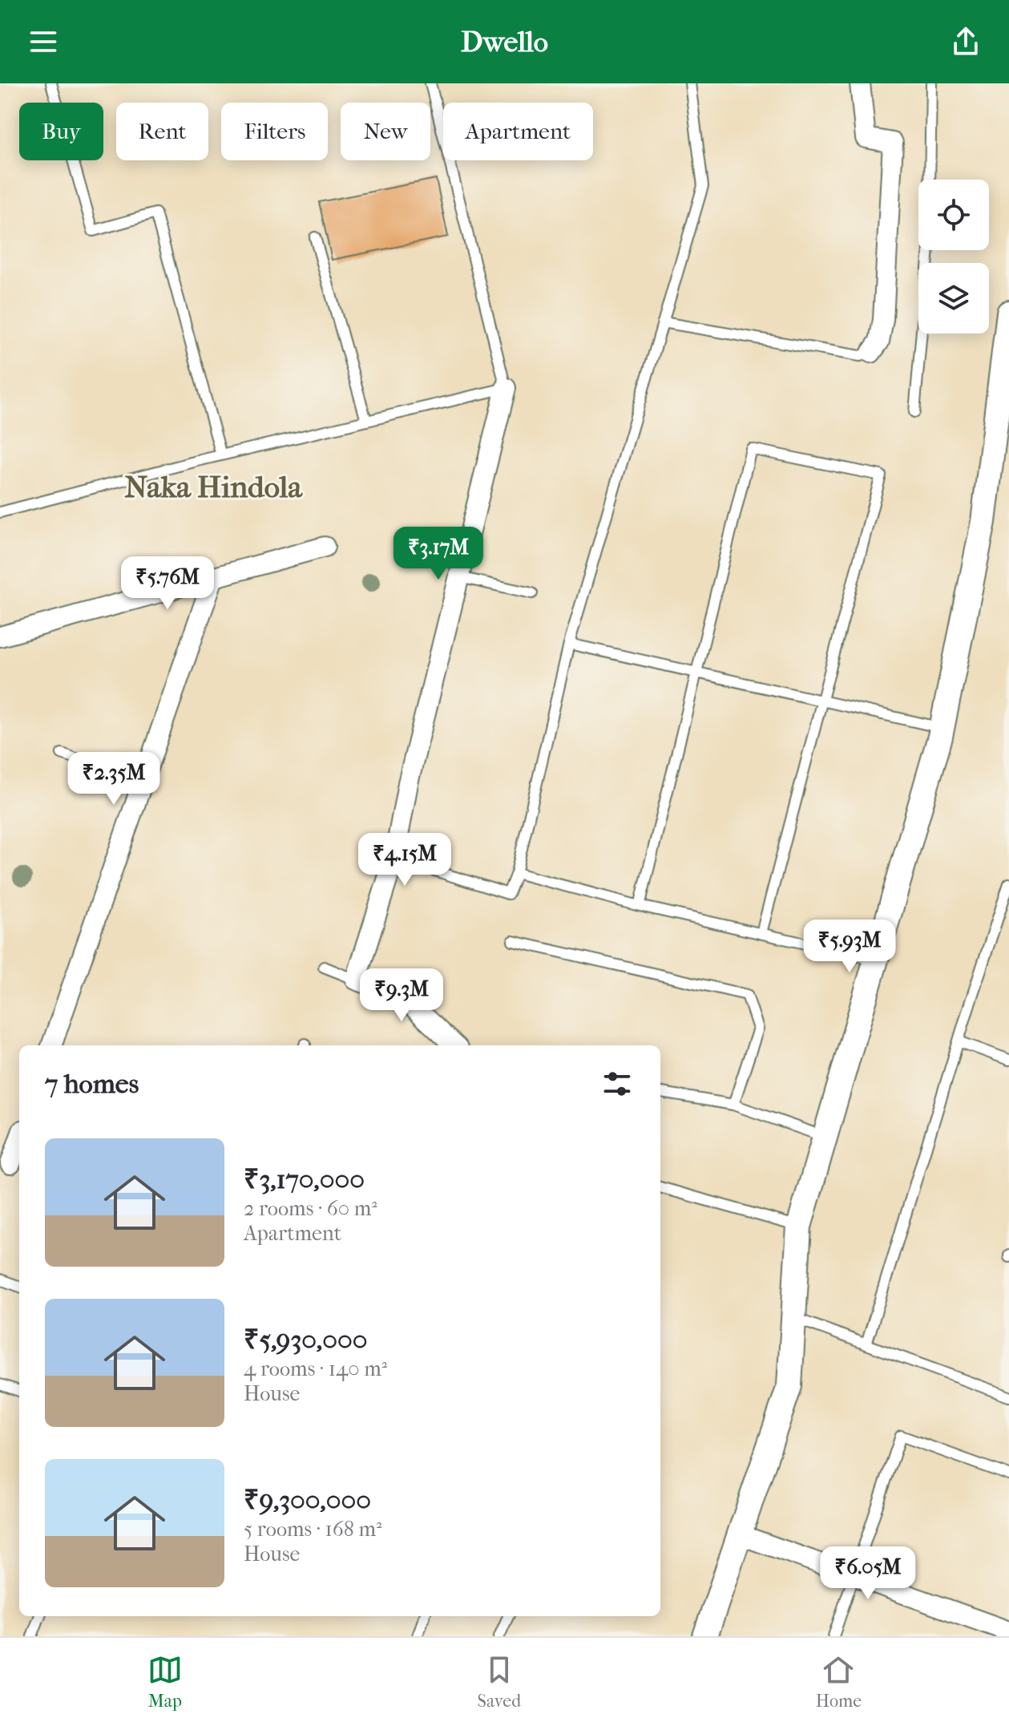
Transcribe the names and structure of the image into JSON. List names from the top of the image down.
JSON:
{
  "districts": ["Naka Hindola"],
  "page": {
    "header": "Dwello",
    "chip": [
      "Buy",
      "Rent",
      "Filters",
      "New",
      "Apartment"
    ],
    "price": [
      "₹3.17M",
      "₹5.76M",
      "₹2.35M",
      "₹4.15M",
      "₹5.93M",
      "₹9.3M",
      "₹6.05M"
    ],
    "heading": "7 homes",
    "list": [
      {
        "name": "₹3,170,000",
        "note": "2 rooms · 60 m² · Apartment"
      },
      {
        "name": "₹5,930,000",
        "note": "4 rooms · 140 m² · House"
      },
      {
        "name": "₹9,300,000",
        "note": "5 rooms · 168 m² · House"
      }
    ],
    "tabs": ["Map", "Saved", "Home"]
  }
}
